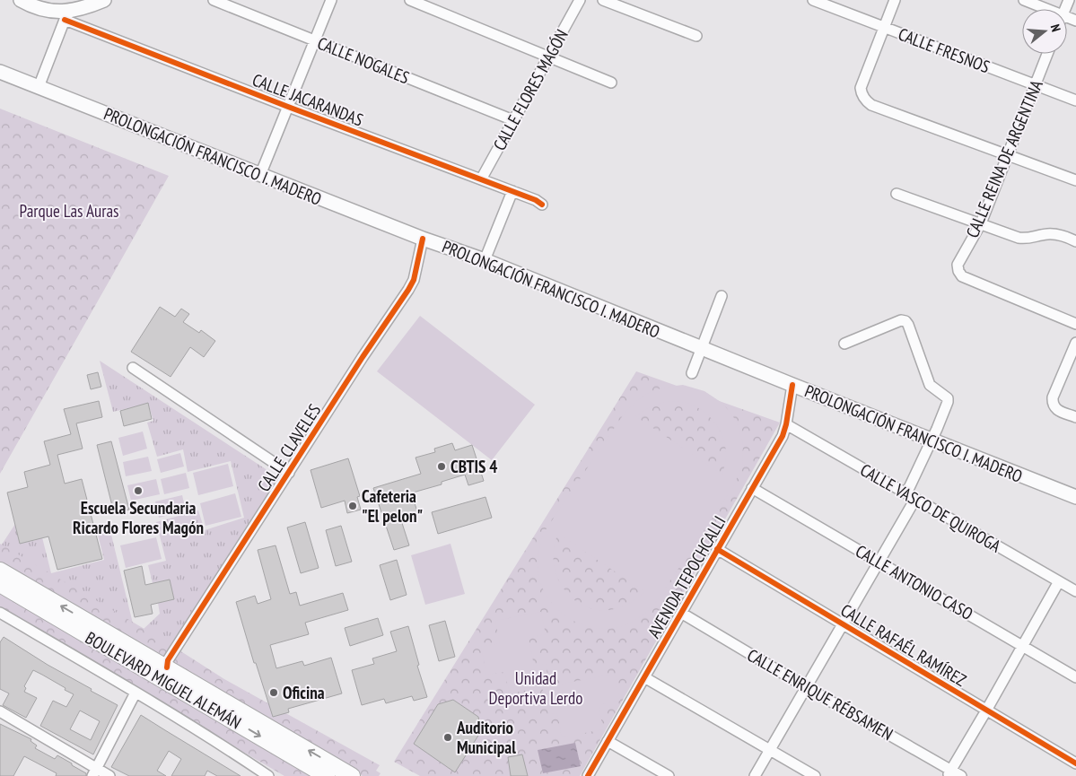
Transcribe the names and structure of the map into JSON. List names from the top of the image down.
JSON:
{
  "streets": {
    "main road": ["PROLONGACIÓN FRANCISCO I. MADERO", "BOULEVARD MIGUEL ALEMÁN"],
    "street": [
      "CALLE FRESNOS",
      "CALLE NOGALES",
      "CALLE FLORES MAGÓN",
      "CALLE JACARANDAS",
      "CALLE REINA DE ARGENTINA",
      "CALLE CLAVELES",
      "CALLE VASCO DE QUIROGA",
      "AVENIDA TEPOCHCALLI",
      "CALLE ANTONIO CASO",
      "CALLE RAFAÉL RAMÍREZ",
      "CALLE ENRIQUE RÉBSAMEN"
    ]
  },
  "crossings": [
    ["CALLE FRESNOS", "CALLE REINA DE ARGENTINA"],
    ["CALLE NOGALES", "CALLE FLORES MAGÓN"],
    ["CALLE FLORES MAGÓN", "CALLE JACARANDAS"],
    ["PROLONGACIÓN FRANCISCO I. MADERO", "CALLE CLAVELES"],
    ["PROLONGACIÓN FRANCISCO I. MADERO", "AVENIDA TEPOCHCALLI"],
    ["CALLE CLAVELES", "BOULEVARD MIGUEL ALEMÁN"],
    ["CALLE VASCO DE QUIROGA", "AVENIDA TEPOCHCALLI"],
    ["AVENIDA TEPOCHCALLI", "CALLE ANTONIO CASO"],
    ["AVENIDA TEPOCHCALLI", "CALLE RAFAÉL RAMÍREZ"],
    ["AVENIDA TEPOCHCALLI", "CALLE ENRIQUE RÉBSAMEN"]
  ],
  "parks": ["Parque Las Auras", "Unidad Deportiva Lerdo"],
  "places": [
    "CBTIS 4",
    "Escuela Secundaria Ricardo Flores Magón",
    "Cafeteria \"El pelon\"",
    "Oficina",
    "Auditorio Municipal"
  ],
  "north": "right"
}
